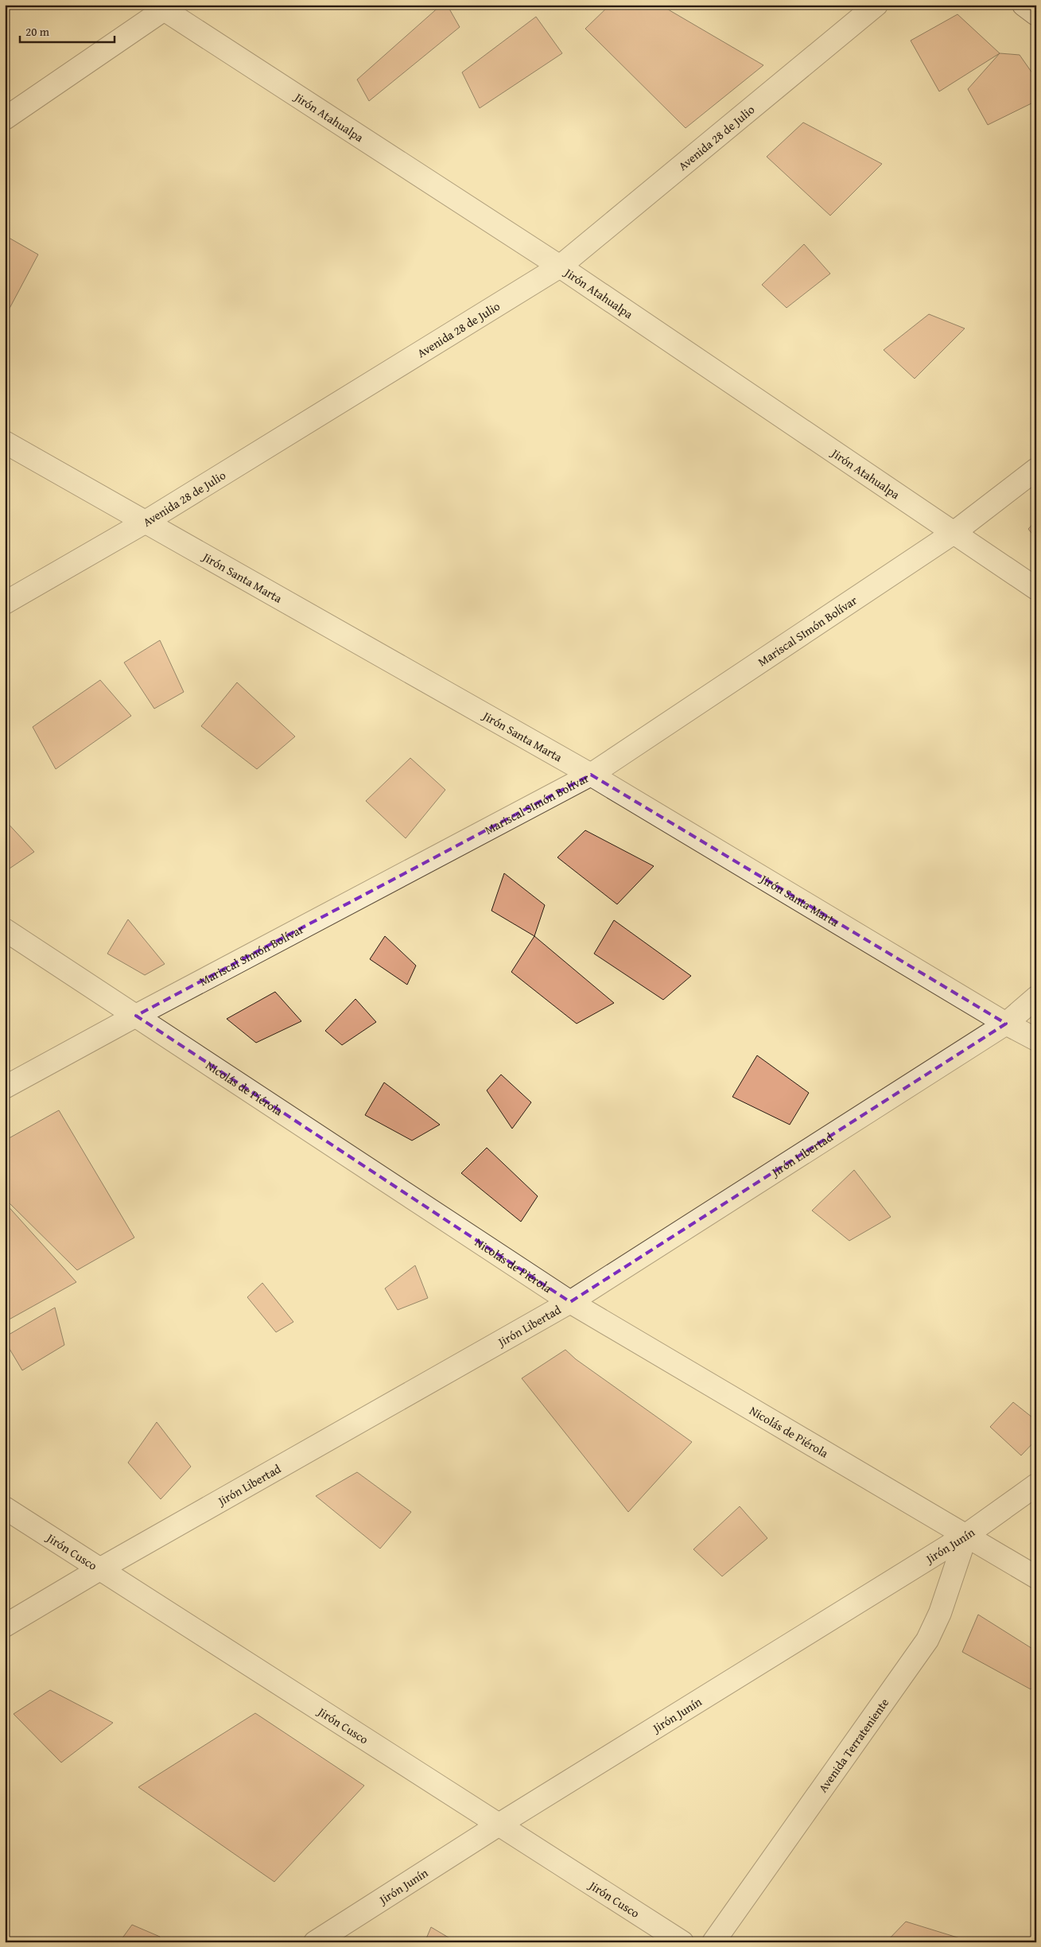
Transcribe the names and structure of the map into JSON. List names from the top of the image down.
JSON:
{
  "streets": {
    "street": [
      "Jirón Atahualpa",
      "Avenida 28 de Julio",
      "Jirón Santa Marta",
      "Mariscal SImón Bolívar",
      "Nicolás de Piérola",
      "Jirón Libertad",
      "Jirón Junín",
      "Jirón Cusco",
      "Avenida Terrateniente"
    ]
  },
  "crossings": [
    ["Jirón Atahualpa", "Avenida 28 de Julio"],
    ["Jirón Atahualpa", "Mariscal SImón Bolívar"],
    ["Avenida 28 de Julio", "Jirón Santa Marta"],
    ["Jirón Santa Marta", "Mariscal SImón Bolívar"],
    ["Jirón Santa Marta", "Jirón Libertad"],
    ["Mariscal SImón Bolívar", "Nicolás de Piérola"],
    ["Nicolás de Piérola", "Jirón Libertad"],
    ["Nicolás de Piérola", "Jirón Junín"],
    ["Nicolás de Piérola", "Avenida Terrateniente"],
    ["Jirón Libertad", "Jirón Cusco"],
    ["Jirón Junín", "Jirón Cusco"],
    ["Jirón Junín", "Avenida Terrateniente"]
  ],
  "scale_bar": "20 m"
}
